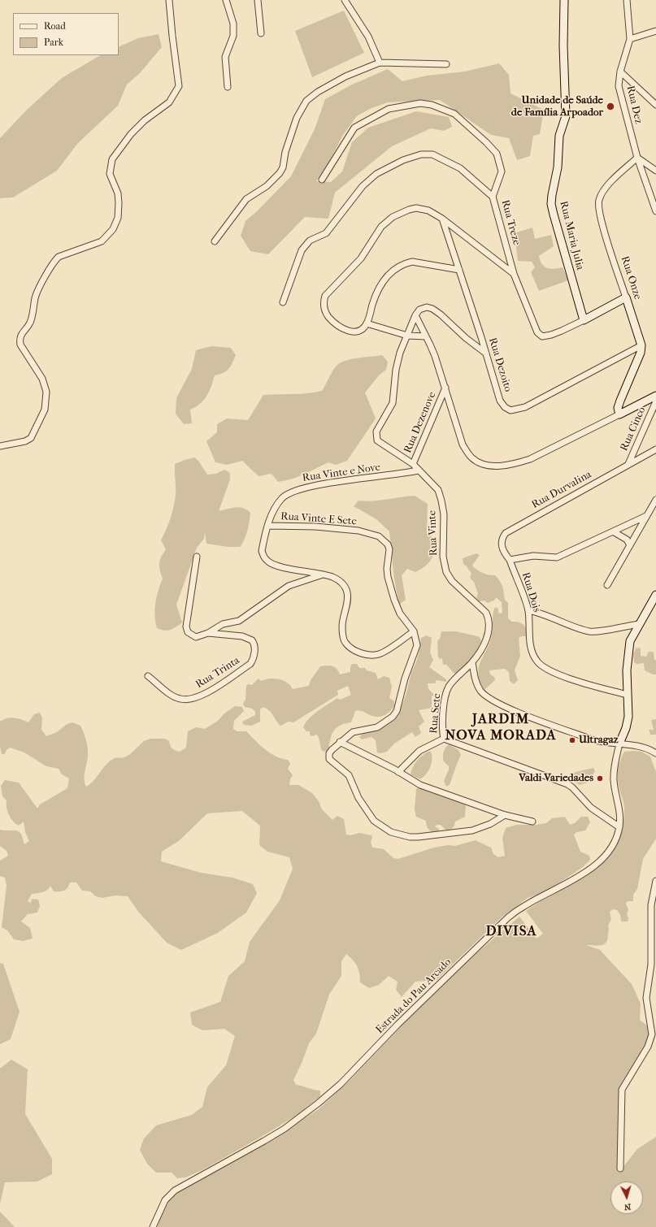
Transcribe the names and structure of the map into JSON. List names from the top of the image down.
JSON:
{
  "streets": {
    "street": [
      "Rua Dez",
      "Rua Treze",
      "Rua Maria Julia",
      "Rua Onze",
      "Rua Dezoito",
      "Rua Dezenove",
      "Rua Cinco",
      "Rua Vinte e Nove",
      "Rua Durvalina",
      "Rua Vinte E Sete",
      "Rua Vinte",
      "Rua Dois",
      "Rua Trinta",
      "Rua Sete",
      "Estrada do Pau Arcado"
    ]
  },
  "crossings": [
    ["Rua Dez", "Rua Onze"],
    ["Rua Treze", "Rua Maria Julia"],
    ["Rua Treze", "Rua Onze"],
    ["Rua Onze", "Rua Dezoito"],
    ["Rua Dezenove", "Rua Vinte"],
    ["Rua Cinco", "Rua Durvalina"],
    ["Rua Vinte e Nove", "Rua Vinte E Sete"],
    ["Rua Vinte e Nove", "Rua Vinte"],
    ["Rua Durvalina", "Rua Dois"],
    ["Rua Vinte", "Rua Sete"]
  ],
  "districts": ["JARDIM NOVA MORADA", "DIVISA"],
  "places": ["Unidade de Saúde de Família Arpoador", "Ultragaz", "Valdi Variedades"],
  "legend": ["Road", "Park"],
  "north": "bottom"
}
